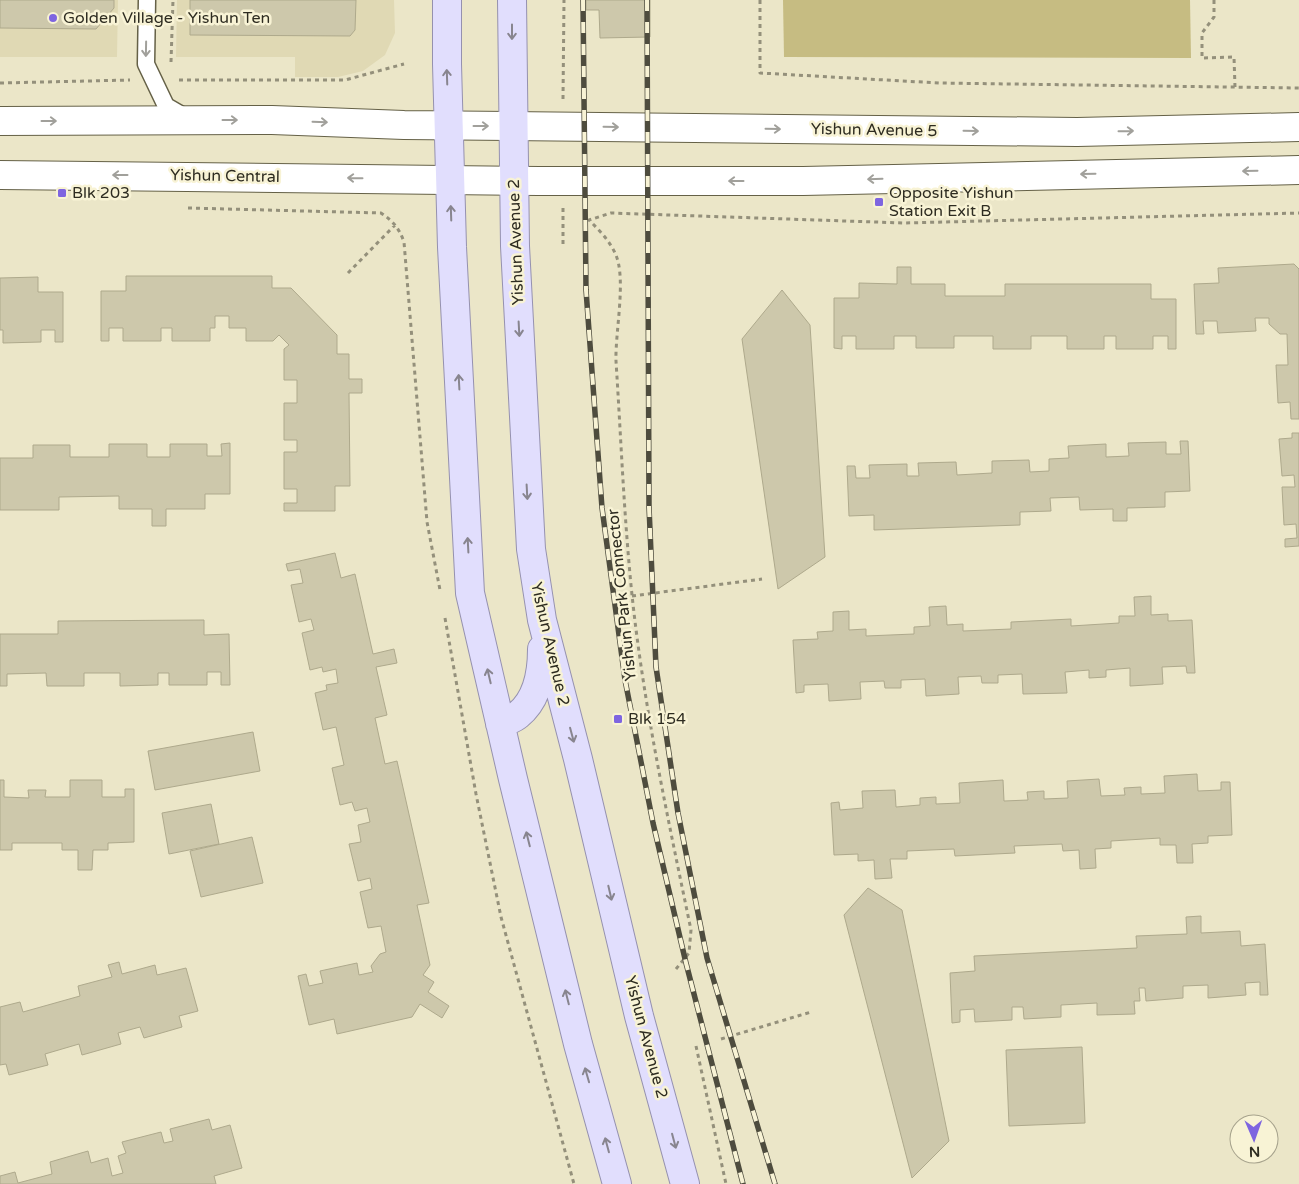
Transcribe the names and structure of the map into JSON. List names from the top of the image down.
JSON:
{
  "streets": {
    "main road": ["Yishun Avenue 5", "Yishun Central", "Yishun Avenue 2"],
    "path": ["Yishun Park Connector"]
  },
  "crossings": [
    ["Yishun Avenue 5", "Yishun Avenue 2"]
  ],
  "places": {
    "other": ["Golden Village - Yishun Ten"],
    "transit": ["Blk 203", "Opposite Yishun Station Exit B", "Blk 154"]
  },
  "north": "bottom"
}
